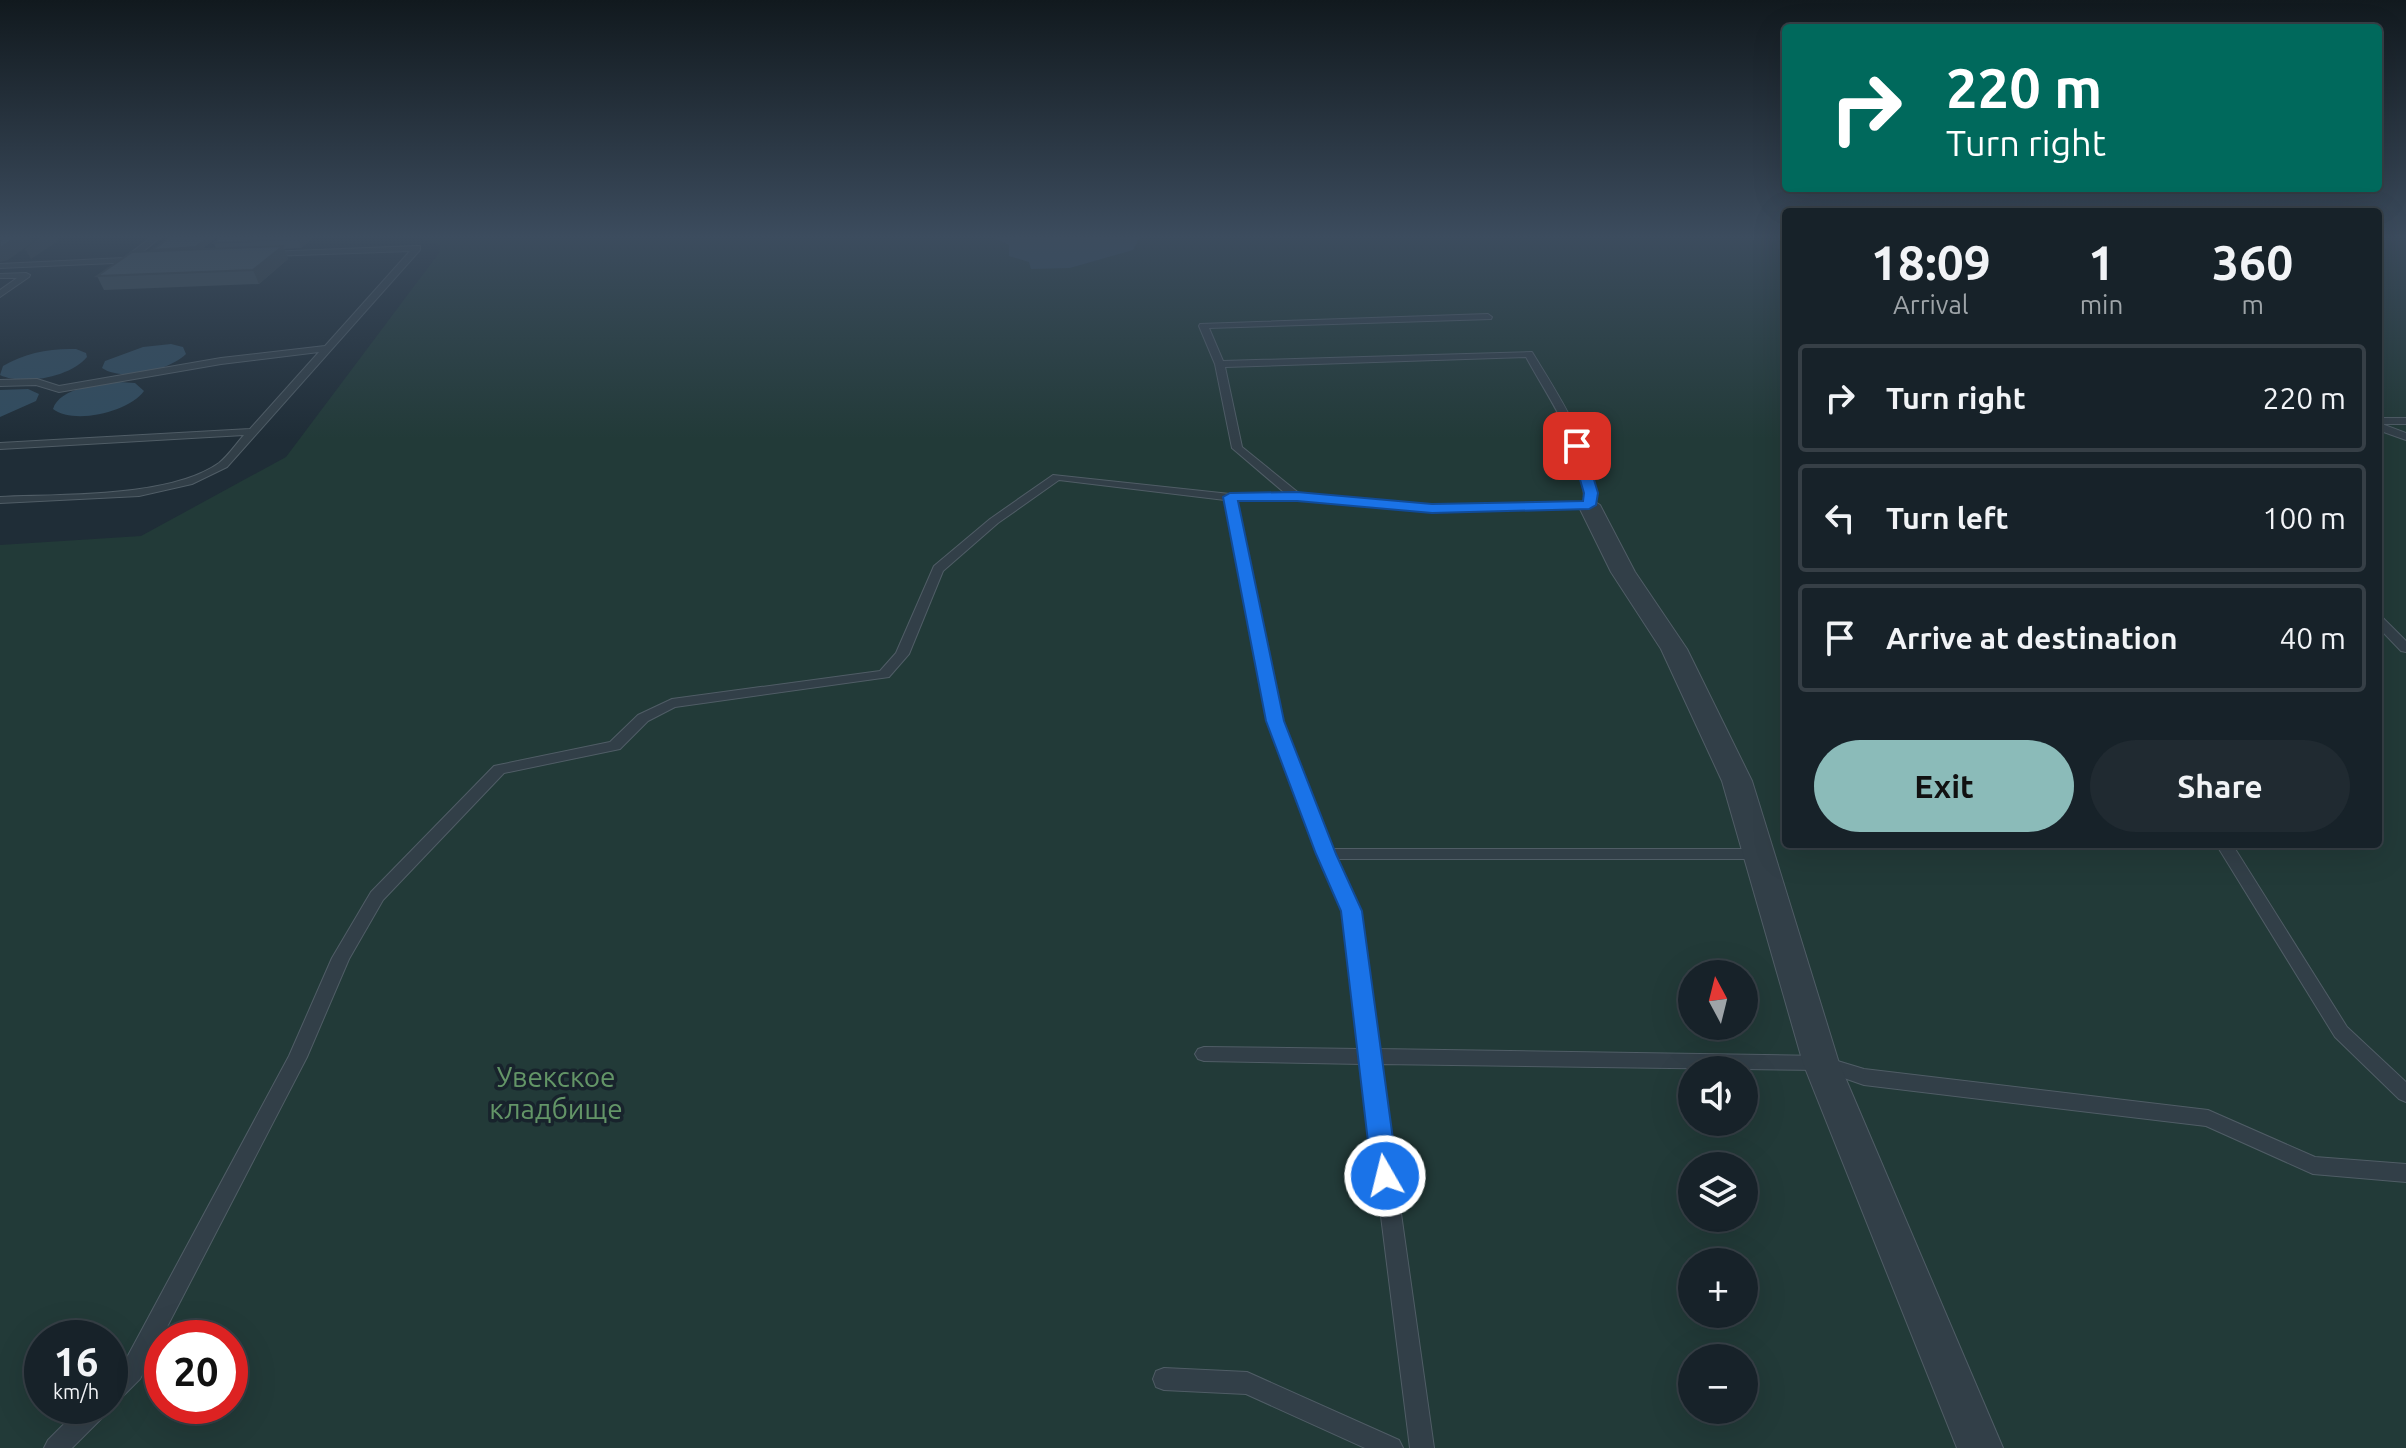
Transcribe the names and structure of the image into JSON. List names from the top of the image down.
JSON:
{
  "parks": ["Увекское кладбище"],
  "north": "top",
  "page": {
    "turn": ["220 m", "Turn right"],
    "eta": [
      "18:09",
      "Arrival",
      "1",
      "min",
      "360",
      "m"
    ],
    "list": [
      {
        "name": "Turn right",
        "value": "220 m"
      },
      {
        "name": "Turn left",
        "value": "100 m"
      },
      {
        "name": "Arrive at destination",
        "value": "40 m"
      }
    ],
    "buttons": ["Exit", "Share"],
    "map_buttons": ["+", "−"],
    "speed": "16 km/h",
    "limit": "20"
  }
}
